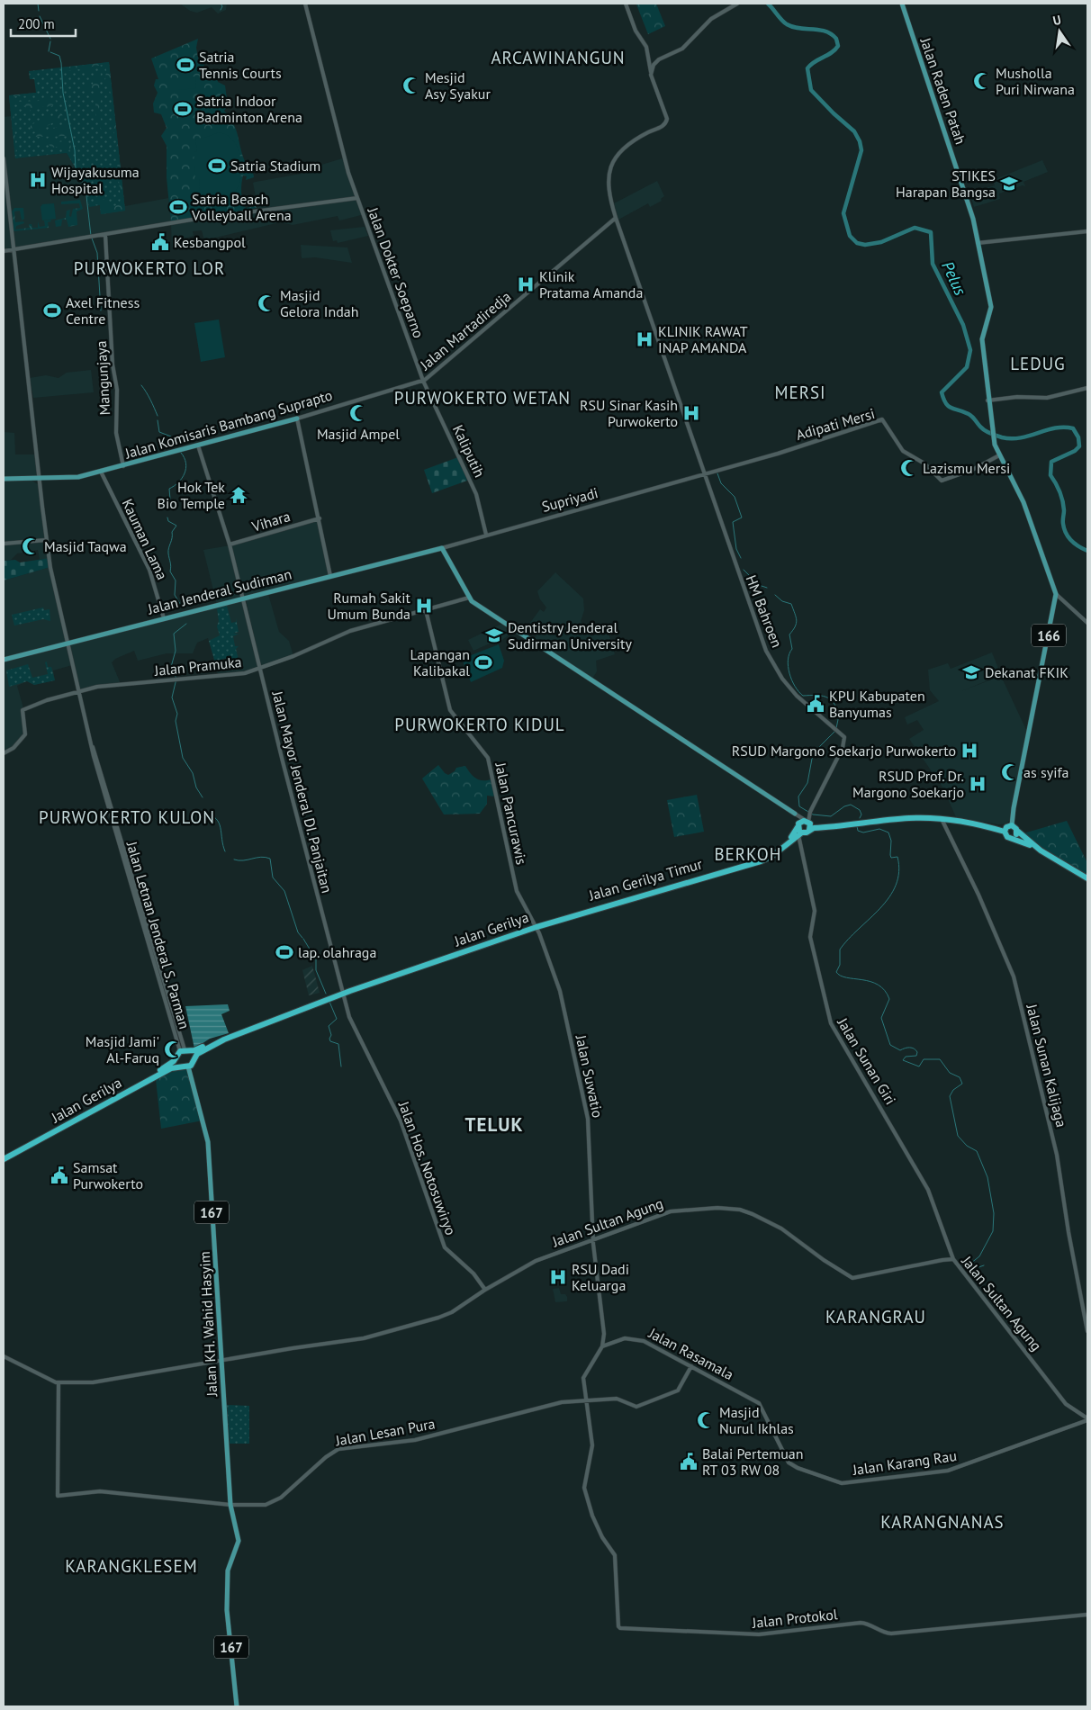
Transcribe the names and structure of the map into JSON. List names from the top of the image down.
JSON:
{
  "streets": {
    "highway": ["Jalan Gerilya Timur", "Jalan Gerilya"],
    "main road": [
      "Jalan Raden Patah",
      "Jalan Komisaris Bambang Suprapto",
      "Jalan Jenderal Sudirman",
      "166",
      "167",
      "Jalan KH. Wahid Hasyim"
    ],
    "street": [
      "Jalan Dokter Soeparno",
      "Jalan Martadiredja",
      "Mangunjaya",
      "Adipati Mersi",
      "Kaliputih",
      "Supriyadi",
      "Vihara",
      "Kauman Lama",
      "HM Bahroen",
      "Jalan Pramuka",
      "Jalan Mayor Jenderal DI. Panjaitan",
      "Jalan Pancurawis",
      "Jalan Letnan Jenderal S. Parman",
      "Jalan Sunan Giri",
      "Jalan Sunan Kalijaga",
      "Jalan Suwatio",
      "Jalan Hos. Notosuwiryo",
      "Jalan Sultan Agung",
      "Jalan Rasamala",
      "Jalan Lesan Pura",
      "Jalan Karang Rau",
      "Jalan Protokol"
    ]
  },
  "crossings": [
    ["Jalan Raden Patah", "Adipati Mersi"],
    ["Jalan Raden Patah", "166"],
    ["Jalan Dokter Soeparno", "Jalan Martadiredja"],
    ["Jalan Dokter Soeparno", "Jalan Komisaris Bambang Suprapto"],
    ["Jalan Dokter Soeparno", "Kaliputih"],
    ["Jalan Martadiredja", "Jalan Komisaris Bambang Suprapto"],
    ["Jalan Martadiredja", "Kaliputih"],
    ["Jalan Martadiredja", "HM Bahroen"],
    ["Mangunjaya", "Jalan Komisaris Bambang Suprapto"],
    ["Jalan Komisaris Bambang Suprapto", "Kaliputih"],
    ["Jalan Komisaris Bambang Suprapto", "Kauman Lama"],
    ["Jalan Komisaris Bambang Suprapto", "Jalan Mayor Jenderal DI. Panjaitan"],
    ["Jalan Komisaris Bambang Suprapto", "Jalan Letnan Jenderal S. Parman"],
    ["Adipati Mersi", "Supriyadi"],
    ["Adipati Mersi", "HM Bahroen"],
    ["Kaliputih", "Supriyadi"],
    ["Supriyadi", "Jalan Jenderal Sudirman"],
    ["Supriyadi", "HM Bahroen"],
    ["Vihara", "Jalan Mayor Jenderal DI. Panjaitan"],
    ["Kauman Lama", "Jalan Jenderal Sudirman"],
    ["Jalan Jenderal Sudirman", "Jalan Mayor Jenderal DI. Panjaitan"],
    ["Jalan Jenderal Sudirman", "Jalan Letnan Jenderal S. Parman"],
    ["HM Bahroen", "Jalan Gerilya Timur"],
    ["Jalan Pramuka", "Jalan Mayor Jenderal DI. Panjaitan"],
    ["Jalan Pramuka", "Jalan Pancurawis"],
    ["Jalan Pramuka", "Jalan Letnan Jenderal S. Parman"],
    ["Jalan Mayor Jenderal DI. Panjaitan", "Jalan Gerilya"],
    ["Jalan Mayor Jenderal DI. Panjaitan", "Jalan Hos. Notosuwiryo"],
    ["Jalan Pancurawis", "Jalan Gerilya"],
    ["Jalan Pancurawis", "Jalan Suwatio"],
    ["Jalan Gerilya Timur", "Jalan Gerilya"],
    ["Jalan Gerilya", "Jalan Letnan Jenderal S. Parman"],
    ["Jalan Gerilya", "Jalan Suwatio"],
    ["Jalan Gerilya", "Jalan Hos. Notosuwiryo"],
    ["Jalan Gerilya", "Jalan KH. Wahid Hasyim"],
    ["Jalan Letnan Jenderal S. Parman", "Jalan KH. Wahid Hasyim"],
    ["Jalan Sunan Giri", "Jalan Sultan Agung"],
    ["Jalan Suwatio", "Jalan Sultan Agung"],
    ["Jalan Hos. Notosuwiryo", "Jalan Sultan Agung"],
    ["Jalan Sultan Agung", "Jalan KH. Wahid Hasyim"],
    ["Jalan Sultan Agung", "Jalan Lesan Pura"],
    ["Jalan Sultan Agung", "Jalan Karang Rau"],
    ["Jalan KH. Wahid Hasyim", "Jalan Lesan Pura"],
    ["Jalan Rasamala", "Jalan Lesan Pura"],
    ["Jalan Rasamala", "Jalan Karang Rau"],
    ["Jalan Lesan Pura", "Jalan Protokol"]
  ],
  "districts": [
    "ARCAWINANGUN",
    "PURWOKERTO LOR",
    "LEDUG",
    "MERSI",
    "PURWOKERTO WETAN",
    "PURWOKERTO KIDUL",
    "PURWOKERTO KULON",
    "BERKOH",
    "TELUK",
    "KARANGRAU",
    "KARANGNANAS",
    "KARANGKLESEM"
  ],
  "water": ["Pelus"],
  "places": {
    "sports": [
      "Satria Tennis Courts",
      "Satria Indoor Badminton Arena",
      "Satria Stadium",
      "Satria Beach Volleyball Arena",
      "Axel Fitness Centre",
      "Lapangan Kalibakal",
      "lap. olahraga"
    ],
    "mosque": [
      "Musholla Puri Nirwana",
      "Mesjid Asy Syakur",
      "Masjid Gelora Indah",
      "Masjid Ampel",
      "Lazismu Mersi",
      "Masjid Taqwa",
      "as syifa",
      "Masjid Jami' Al-Faruq",
      "Masjid Nurul Ikhlas"
    ],
    "hospital": [
      "Wijayakusuma Hospital",
      "Klinik Pratama Amanda",
      "KLINIK RAWAT INAP AMANDA",
      "RSU Sinar Kasih Purwokerto",
      "Rumah Sakit Umum Bunda",
      "RSUD Margono Soekarjo Purwokerto",
      "RSUD Prof. Dr. Margono Soekarjo",
      "RSU Dadi Keluarga"
    ],
    "school or university": ["STIKES Harapan Bangsa", "Dentistry Jenderal Sudirman University", "Dekanat FKIK"],
    "public building": [
      "Kesbangpol",
      "KPU Kabupaten Banyumas",
      "Samsat Purwokerto",
      "Balai Pertemuan RT 03 RW 08"
    ],
    "temple": ["Hok Tek Bio Temple"]
  },
  "scale_bar": "200 m",
  "north": "top"
}
